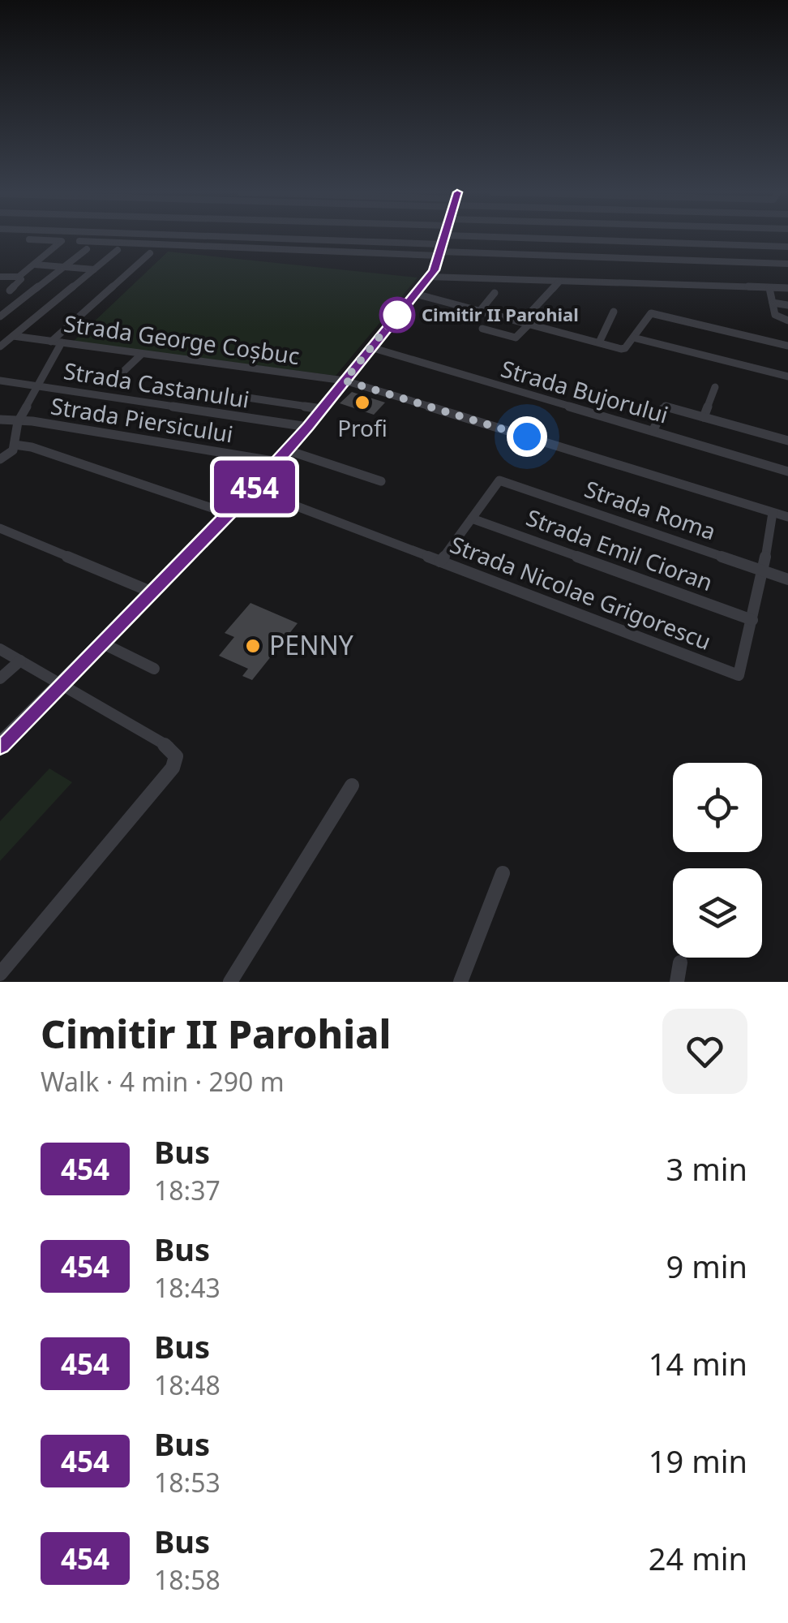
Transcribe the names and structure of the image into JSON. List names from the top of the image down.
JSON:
{
  "streets": {
    "street": [
      "Strada George Coșbuc",
      "Strada Castanului",
      "Strada Bujorului",
      "Strada Piersicului",
      "Strada Roma",
      "Strada Emil Cioran",
      "Strada Nicolae Grigorescu"
    ]
  },
  "crossings": [
    ["Strada George Coșbuc", "Strada Nicolae Grigorescu"],
    ["Strada Roma", "Strada Emil Cioran"],
    ["Strada Roma", "Strada Nicolae Grigorescu"],
    ["Strada Emil Cioran", "Strada Nicolae Grigorescu"]
  ],
  "places": ["Cimitir II Parohial", "Profi", "PENNY"],
  "lines": ["bus line 454"],
  "page": {
    "on_map": "454",
    "heading": ["Cimitir II Parohial", "Walk · 4 min · 290 m"],
    "list": [
      {
        "mark": "454",
        "name": "Bus",
        "note": "18:37",
        "value": "3 min"
      },
      {
        "mark": "454",
        "name": "Bus",
        "note": "18:43",
        "value": "9 min"
      },
      {
        "mark": "454",
        "name": "Bus",
        "note": "18:48",
        "value": "14 min"
      },
      {
        "mark": "454",
        "name": "Bus",
        "note": "18:53",
        "value": "19 min"
      },
      {
        "mark": "454",
        "name": "Bus",
        "note": "18:58",
        "value": "24 min"
      }
    ]
  }
}
